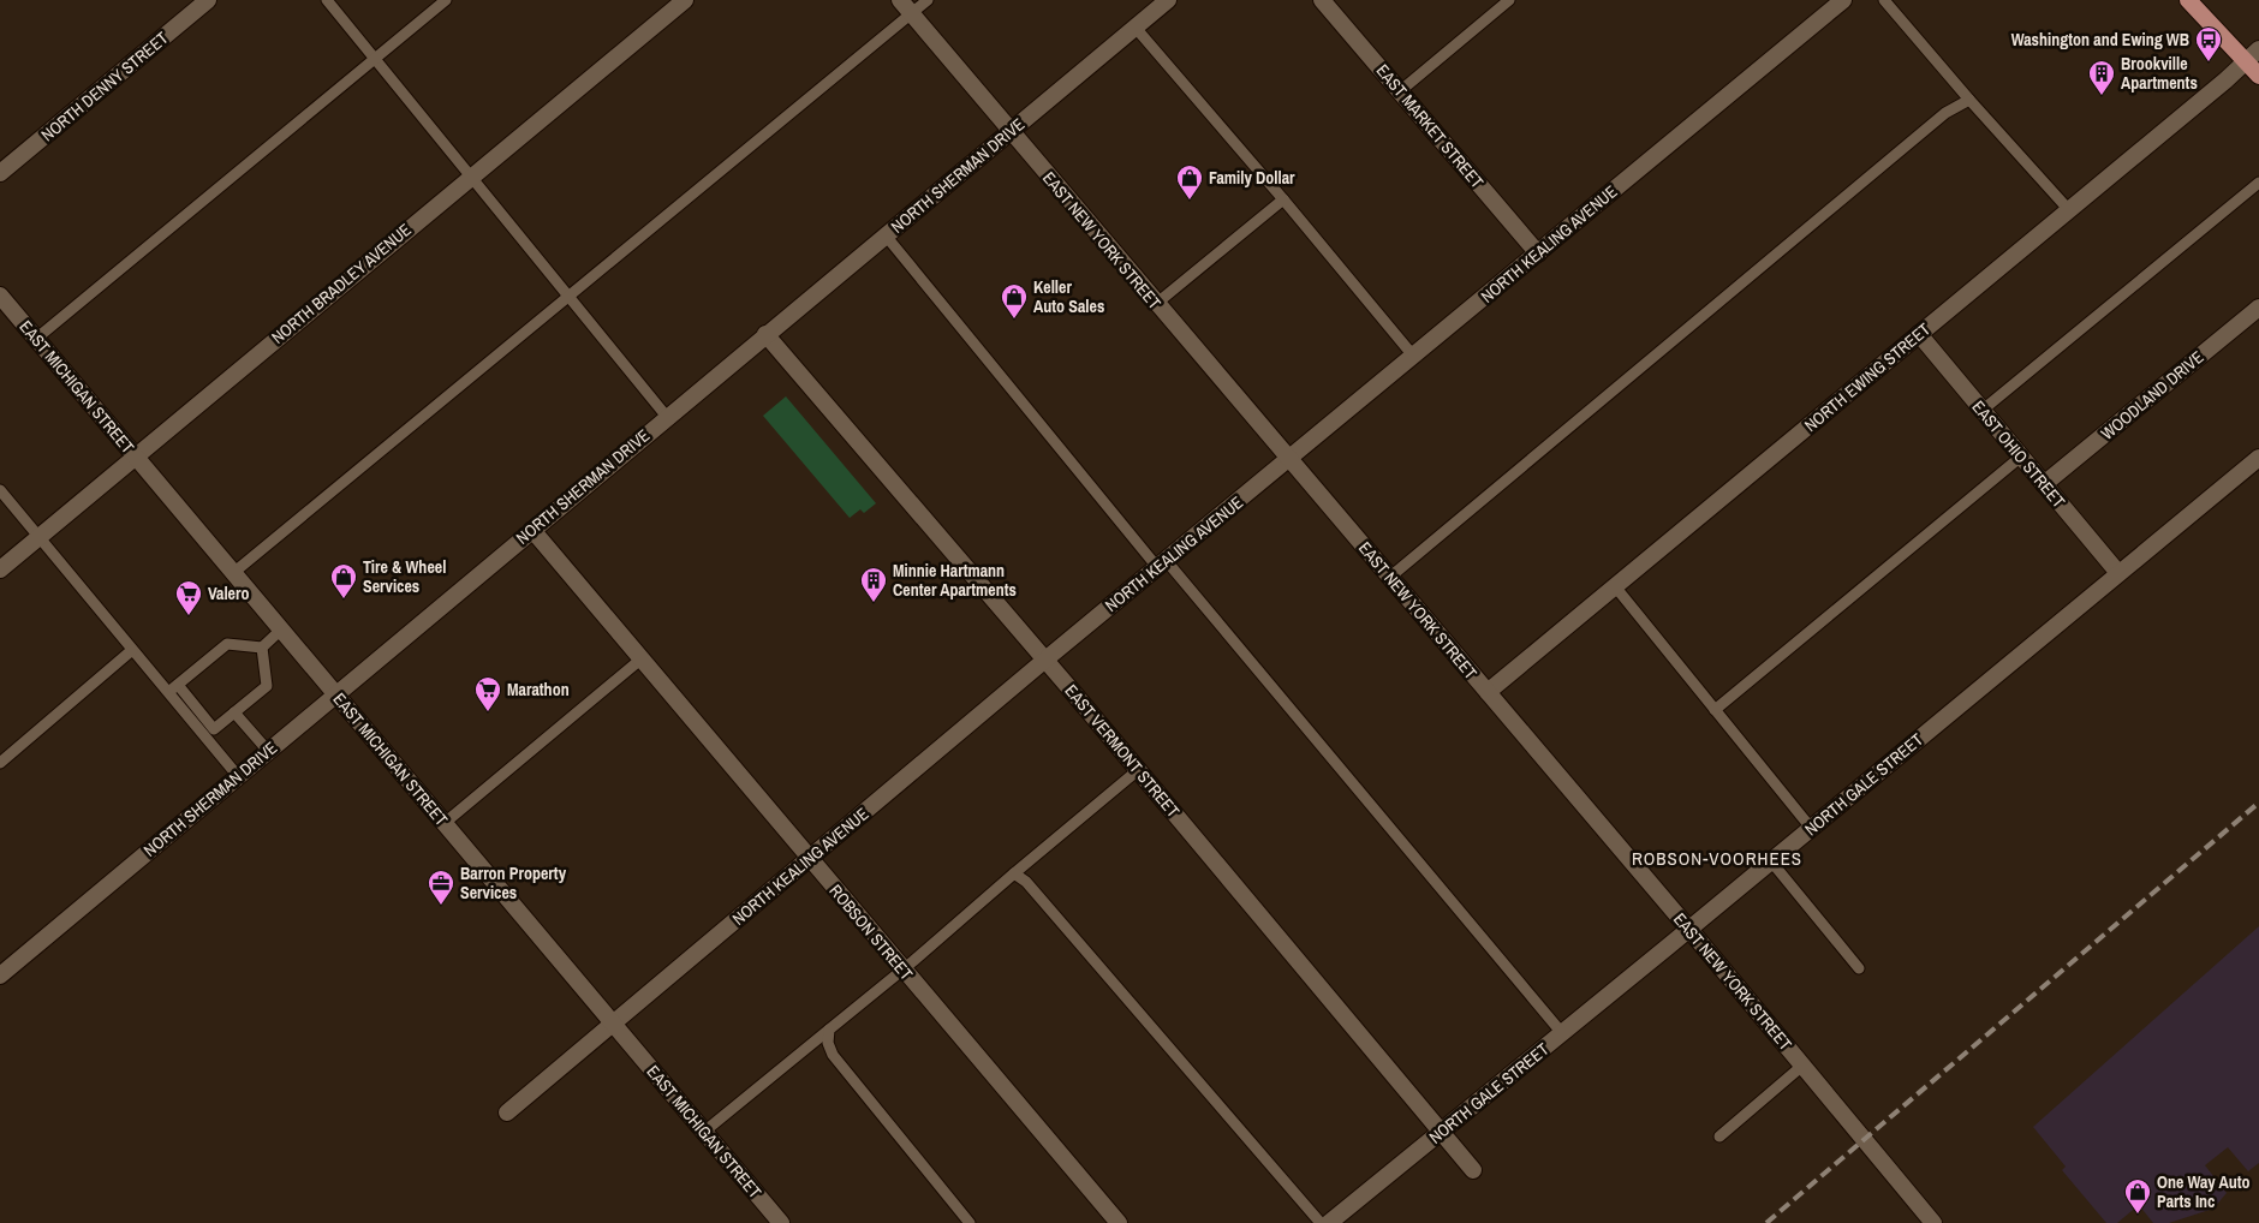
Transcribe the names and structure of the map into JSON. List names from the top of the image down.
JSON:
{
  "streets": {
    "street": [
      "NORTH DENNY STREET",
      "EAST MARKET STREET",
      "NORTH SHERMAN DRIVE",
      "EAST NEW YORK STREET",
      "NORTH KEALING AVENUE",
      "NORTH BRADLEY AVENUE",
      "NORTH EWING STREET",
      "EAST MICHIGAN STREET",
      "WOODLAND DRIVE",
      "EAST OHIO STREET",
      "EAST VERMONT STREET",
      "NORTH GALE STREET",
      "ROBSON STREET"
    ]
  },
  "crossings": [
    ["EAST MARKET STREET", "NORTH KEALING AVENUE"],
    ["NORTH SHERMAN DRIVE", "EAST NEW YORK STREET"],
    ["NORTH SHERMAN DRIVE", "EAST MICHIGAN STREET"],
    ["NORTH SHERMAN DRIVE", "EAST VERMONT STREET"],
    ["NORTH SHERMAN DRIVE", "ROBSON STREET"],
    ["EAST NEW YORK STREET", "NORTH KEALING AVENUE"],
    ["EAST NEW YORK STREET", "NORTH EWING STREET"],
    ["EAST NEW YORK STREET", "NORTH GALE STREET"],
    ["NORTH KEALING AVENUE", "EAST MICHIGAN STREET"],
    ["NORTH KEALING AVENUE", "EAST VERMONT STREET"],
    ["NORTH KEALING AVENUE", "ROBSON STREET"],
    ["NORTH BRADLEY AVENUE", "EAST MICHIGAN STREET"],
    ["NORTH EWING STREET", "EAST OHIO STREET"],
    ["WOODLAND DRIVE", "EAST OHIO STREET"],
    ["EAST OHIO STREET", "NORTH GALE STREET"],
    ["EAST VERMONT STREET", "NORTH GALE STREET"]
  ],
  "districts": ["ROBSON-VOORHEES"],
  "places": {
    "bus stop": ["Washington and Ewing WB"],
    "building": ["Brookville Apartments", "Minnie Hartmann Center Apartments"],
    "shop": [
      "Family Dollar",
      "Keller Auto Sales",
      "Tire & Wheel Services",
      "One Way Auto Parts Inc"
    ],
    "supermarket": ["Valero", "Marathon"],
    "office": ["Barron Property Services"]
  }
}
